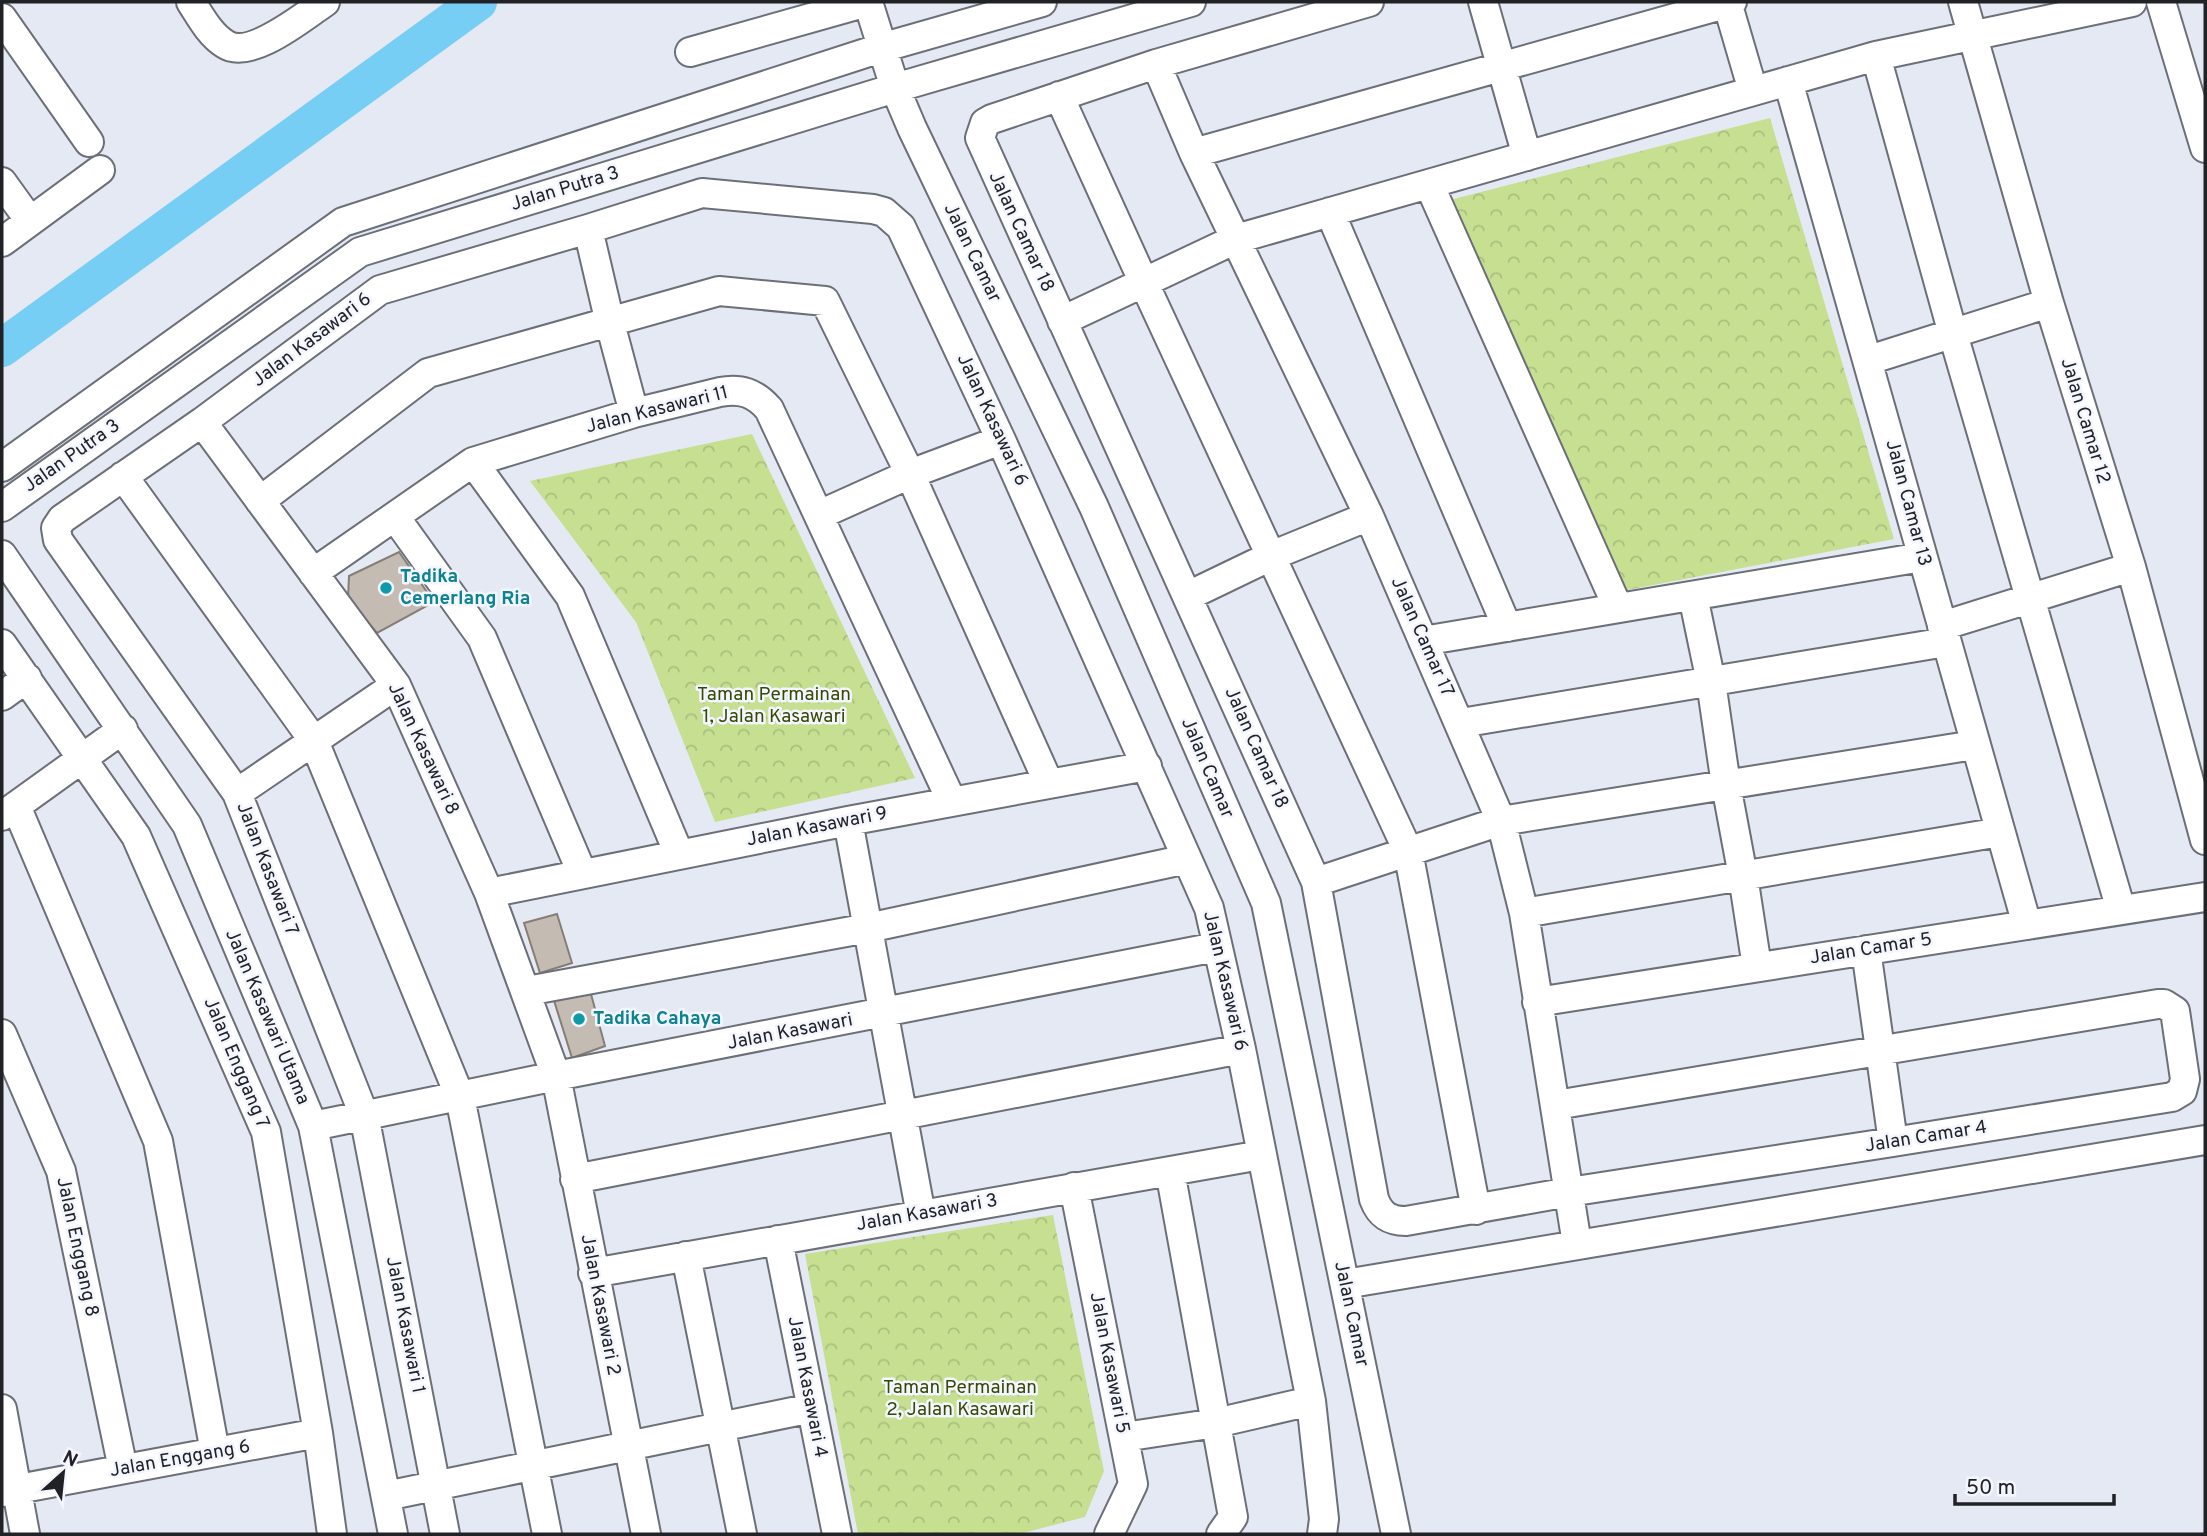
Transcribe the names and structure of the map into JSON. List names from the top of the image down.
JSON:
{
  "streets": {
    "street": [
      "Jalan Putra 3",
      "Jalan Camar 18",
      "Jalan Camar",
      "Jalan Kasawari 6",
      "Jalan Kasawari 11",
      "Jalan Camar 12",
      "Jalan Camar 13",
      "Jalan Camar 17",
      "Jalan Kasawari 8",
      "Jalan Kasawari 9",
      "Jalan Kasawari 7",
      "Jalan Camar 5",
      "Jalan Kasawari Utama",
      "Jalan Kasawari",
      "Jalan Enggang 7",
      "Jalan Camar 4",
      "Jalan Kasawari 3",
      "Jalan Enggang 8",
      "Jalan Kasawari 2",
      "Jalan Kasawari 1",
      "Jalan Kasawari 5",
      "Jalan Kasawari 4",
      "Jalan Enggang 6"
    ]
  },
  "crossings": [
    ["Jalan Putra 3", "Jalan Camar"],
    ["Jalan Camar 18", "Jalan Camar 17"],
    ["Jalan Camar 18", "Jalan Camar 4"],
    ["Jalan Kasawari 6", "Jalan Kasawari 8"],
    ["Jalan Kasawari 6", "Jalan Kasawari 9"],
    ["Jalan Kasawari 6", "Jalan Kasawari 7"],
    ["Jalan Kasawari 6", "Jalan Kasawari"],
    ["Jalan Kasawari 6", "Jalan Kasawari 3"],
    ["Jalan Kasawari 11", "Jalan Kasawari 8"],
    ["Jalan Kasawari 11", "Jalan Kasawari 9"],
    ["Jalan Camar 13", "Jalan Camar 5"],
    ["Jalan Camar 17", "Jalan Camar 5"],
    ["Jalan Camar 17", "Jalan Camar 4"],
    ["Jalan Kasawari 8", "Jalan Kasawari 9"],
    ["Jalan Kasawari 8", "Jalan Kasawari"],
    ["Jalan Kasawari 8", "Jalan Kasawari 2"],
    ["Jalan Kasawari 7", "Jalan Kasawari"],
    ["Jalan Kasawari 7", "Jalan Kasawari 1"],
    ["Jalan Kasawari Utama", "Jalan Kasawari"],
    ["Jalan Kasawari", "Jalan Kasawari 2"],
    ["Jalan Kasawari", "Jalan Kasawari 1"],
    ["Jalan Enggang 7", "Jalan Enggang 6"],
    ["Jalan Kasawari 3", "Jalan Kasawari 2"],
    ["Jalan Kasawari 3", "Jalan Kasawari 5"],
    ["Jalan Kasawari 3", "Jalan Kasawari 4"],
    ["Jalan Enggang 8", "Jalan Enggang 6"]
  ],
  "parks": ["Taman Permainan 1, Jalan Kasawari", "Taman Permainan 2, Jalan Kasawari"],
  "places": ["Tadika Cemerlang Ria", "Tadika Cahaya"],
  "scale_bar": "50 m",
  "north": "top right"
}
